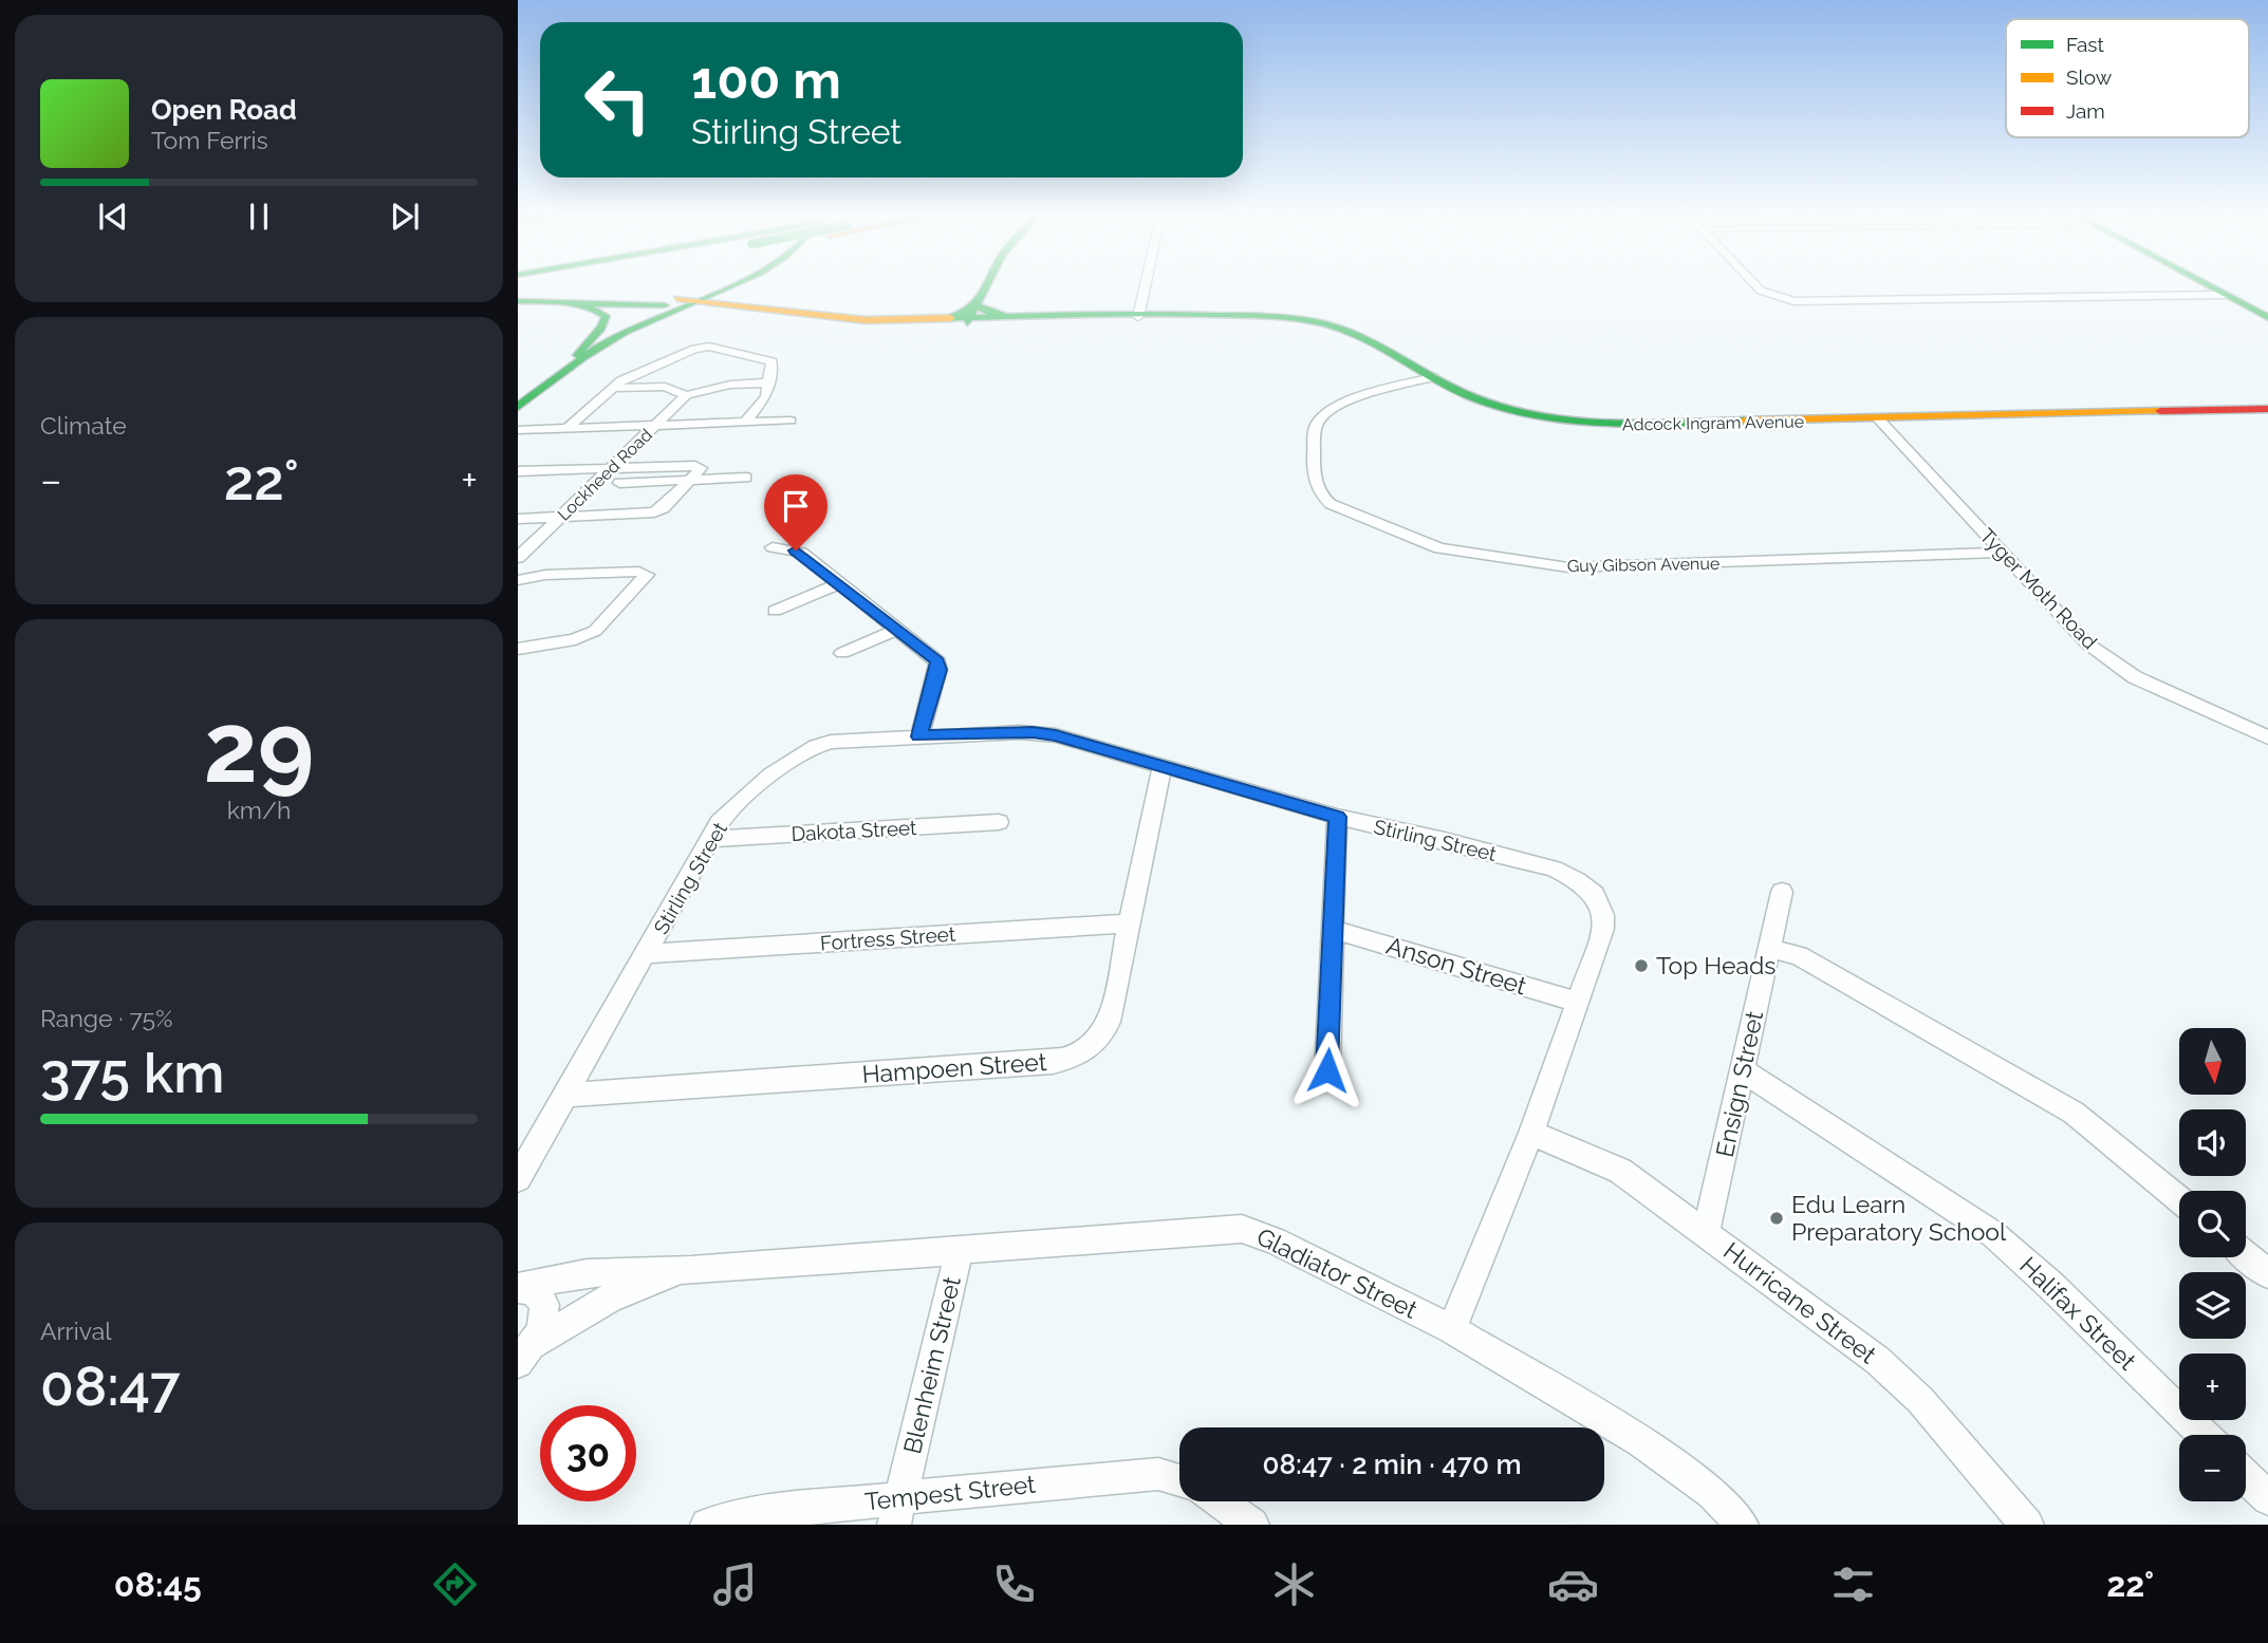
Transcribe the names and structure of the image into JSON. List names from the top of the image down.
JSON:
{
  "streets": {
    "main road": ["Adcock Ingram Avenue"],
    "street": [
      "Lockheed Road",
      "Guy Gibson Avenue",
      "Tyger Moth Road",
      "Dakota Street",
      "Stirling Street",
      "Fortress Street",
      "Anson Street",
      "Hampoen Street",
      "Ensign Street",
      "Gladiator Street",
      "Hurricane Street",
      "Halifax Street",
      "Blenheim Street",
      "Tempest Street"
    ]
  },
  "crossings": [
    ["Adcock Ingram Avenue", "Guy Gibson Avenue"],
    ["Adcock Ingram Avenue", "Tyger Moth Road"],
    ["Guy Gibson Avenue", "Tyger Moth Road"],
    ["Dakota Street", "Stirling Street"],
    ["Stirling Street", "Fortress Street"],
    ["Stirling Street", "Anson Street"],
    ["Stirling Street", "Hampoen Street"],
    ["Stirling Street", "Gladiator Street"],
    ["Stirling Street", "Hurricane Street"],
    ["Fortress Street", "Hampoen Street"],
    ["Ensign Street", "Hurricane Street"],
    ["Ensign Street", "Halifax Street"],
    ["Gladiator Street", "Blenheim Street"],
    ["Blenheim Street", "Tempest Street"]
  ],
  "places": ["Top Heads", "Edu Learn Preparatory School"],
  "legend": ["Fast", "Slow", "Jam"],
  "north": "bottom",
  "page": {
    "turn": ["100 m", "Stirling Street"],
    "song": ["Open Road", "Tom Ferris"],
    "tile": [
      "Climate",
      ["29", "km/h"],
      ["Range · 75%", "375 km"],
      ["Arrival", "08:47"]
    ],
    "heat": ["−", "22°", "+"],
    "map_buttons": ["+", "−"],
    "limit": "30",
    "trip": "08:47 · 2 min · 470 m",
    "tabs": ["08:45", "22°"]
  }
}
